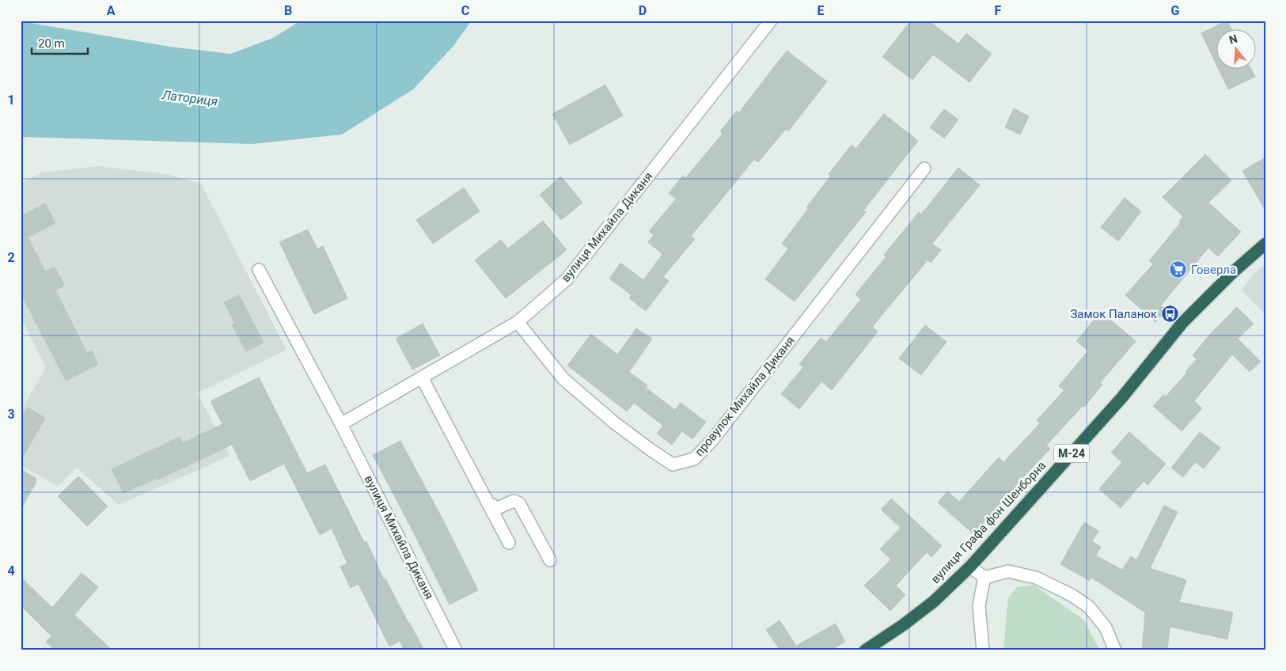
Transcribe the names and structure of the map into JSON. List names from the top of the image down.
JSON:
{
  "streets": {
    "highway": ["М-24", "вулиця Графа фон Шенборна"],
    "street": ["вулиця Михайла Диканя", "провулок Михайла Диканя"]
  },
  "crossings": [
    ["вулиця Михайла Диканя", "провулок Михайла Диканя"]
  ],
  "water": ["Латориця"],
  "places": {
    "supermarket": ["Говерла"],
    "bus stop": ["Замок Паланок"]
  },
  "scale_bar": "20 m",
  "north": "top",
  "grid": {
    "columns": [
      "A",
      "B",
      "C",
      "D",
      "E",
      "F",
      "G"
    ],
    "rows": [
      "1",
      "2",
      "3",
      "4"
    ]
  }
}
